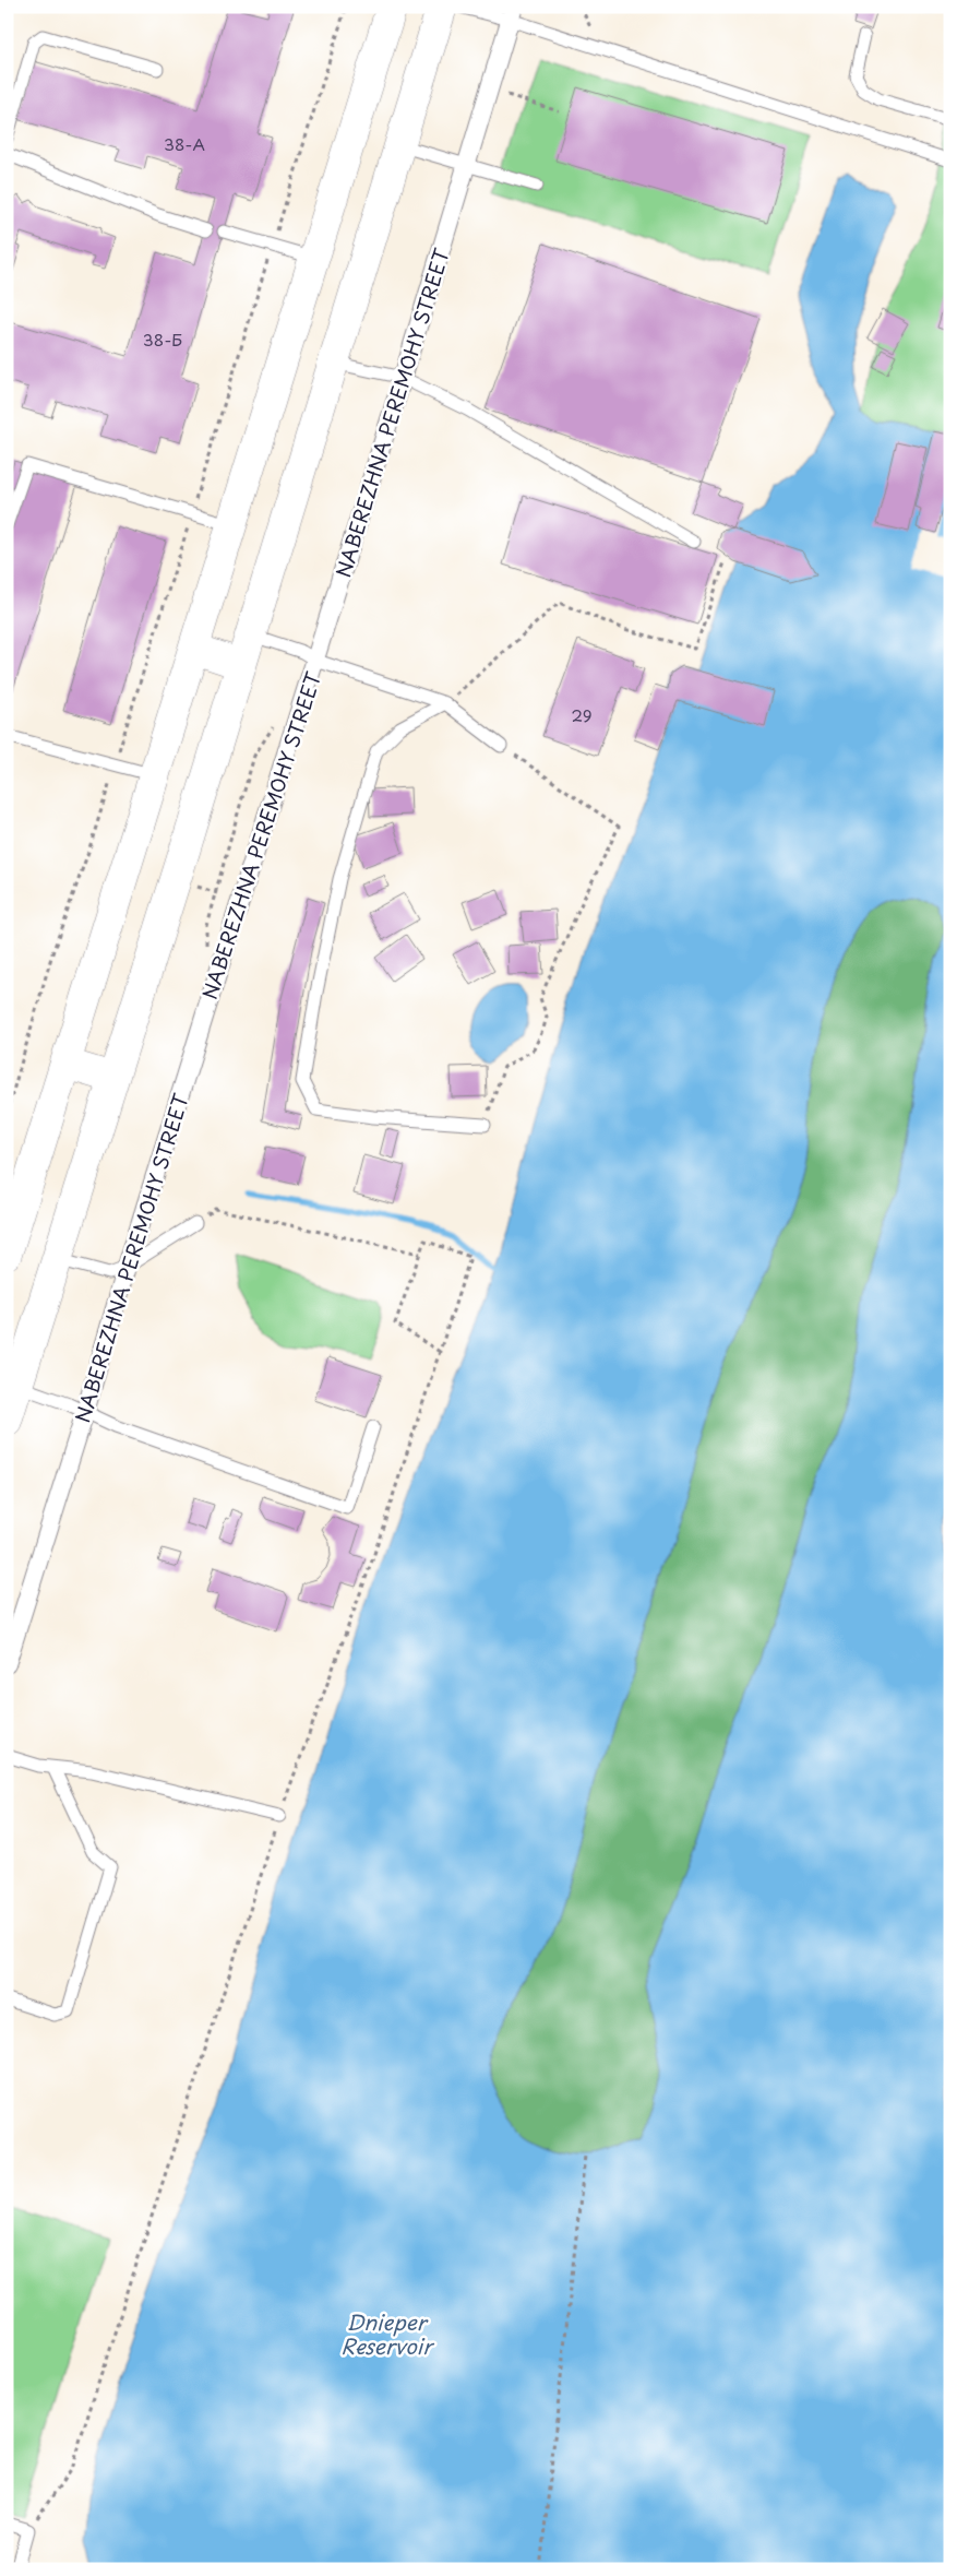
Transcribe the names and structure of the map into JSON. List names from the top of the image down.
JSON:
{
  "streets": {
    "street": ["NABEREZHNA PEREMOHY STREET"]
  },
  "water": ["Dnieper Reservoir"],
  "house_numbers": ["38-А", "38-Б", "29"]
}
